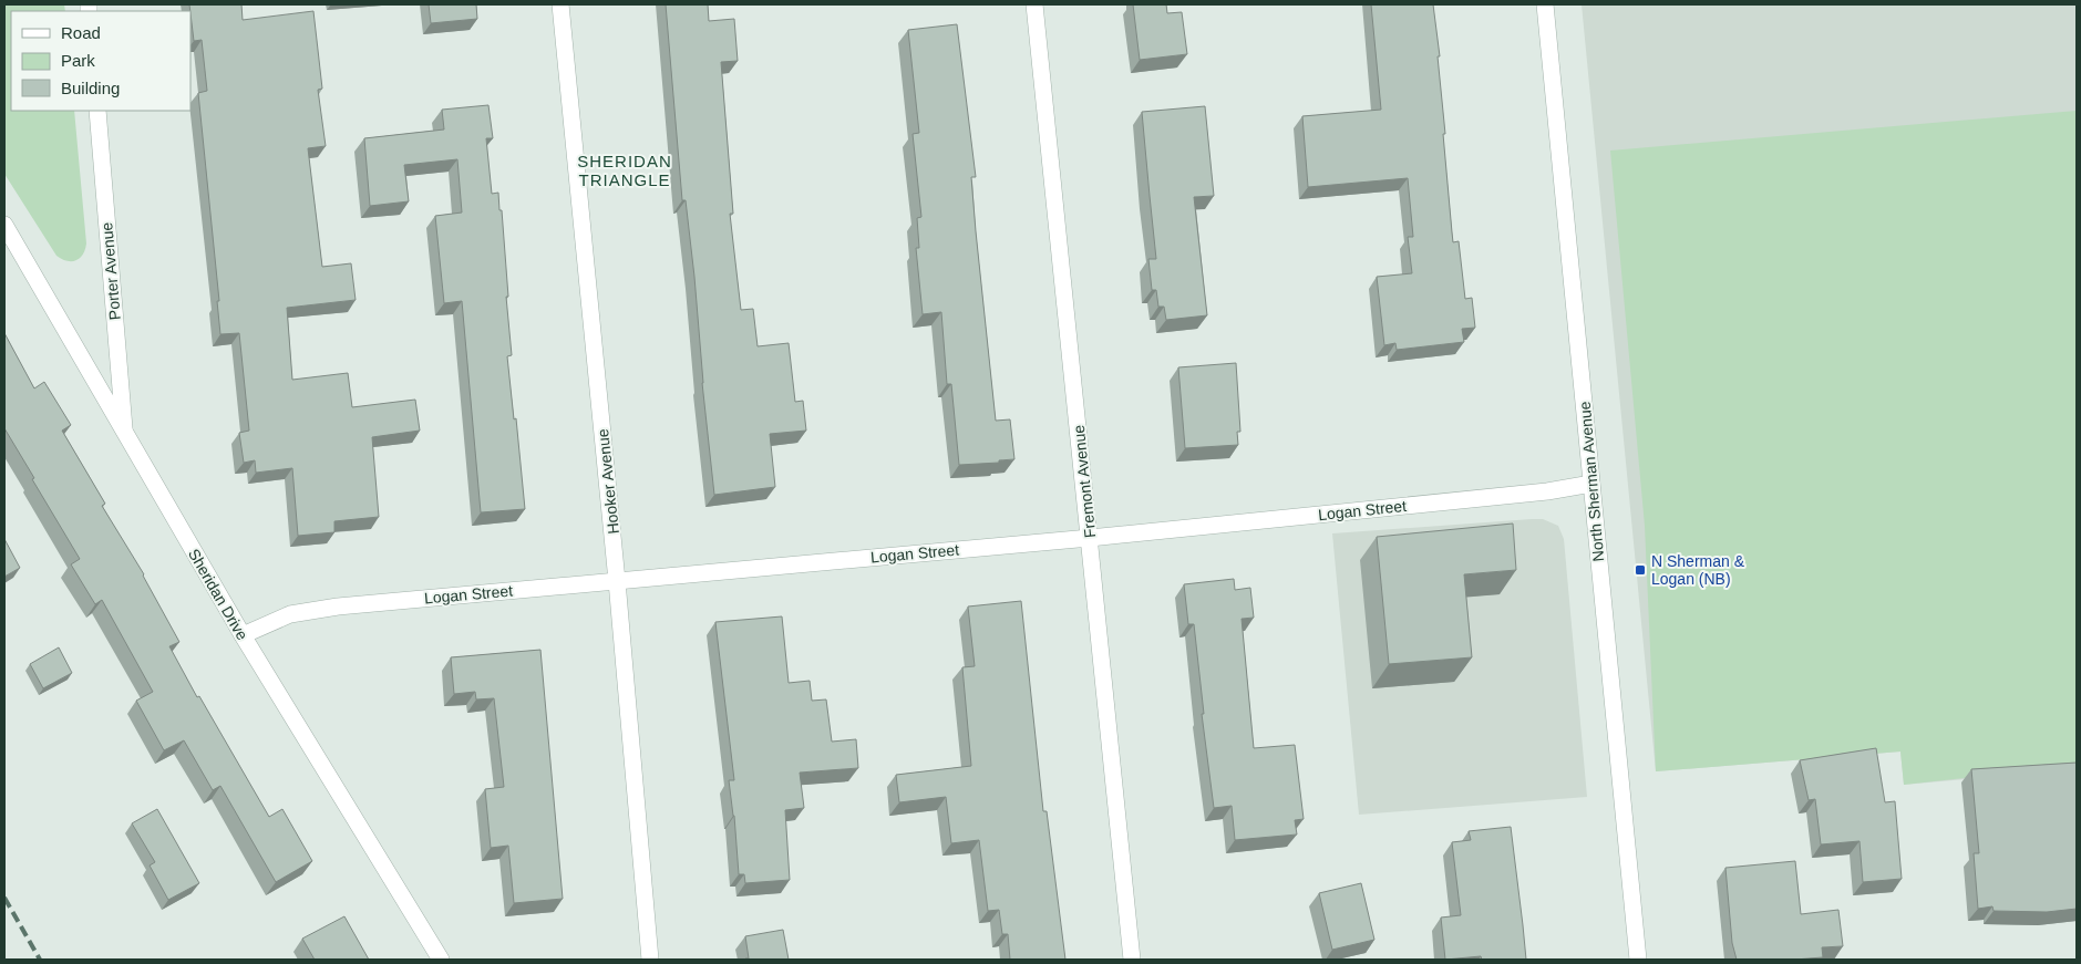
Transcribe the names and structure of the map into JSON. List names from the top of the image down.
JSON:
{
  "streets": {
    "street": [
      "Porter Avenue",
      "Hooker Avenue",
      "Fremont Avenue",
      "North Sherman Avenue",
      "Logan Street",
      "Sheridan Drive"
    ]
  },
  "crossings": [
    ["Porter Avenue", "Sheridan Drive"],
    ["Hooker Avenue", "Logan Street"],
    ["Fremont Avenue", "Logan Street"],
    ["North Sherman Avenue", "Logan Street"],
    ["Logan Street", "Sheridan Drive"]
  ],
  "districts": ["SHERIDAN TRIANGLE"],
  "places": {
    "transit": ["N Sherman & Logan (NB)"]
  },
  "legend": ["Road", "Park", "Building"]
}
